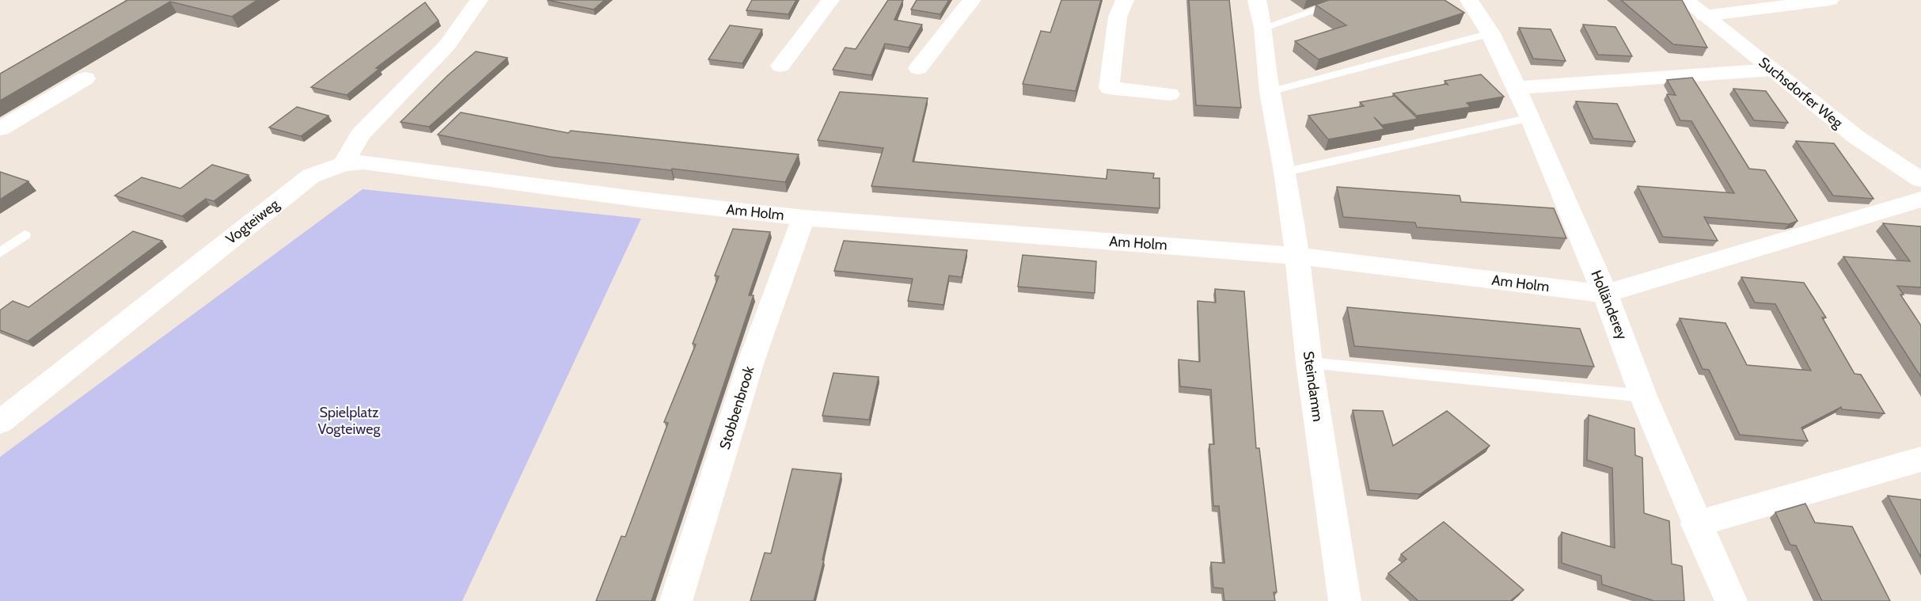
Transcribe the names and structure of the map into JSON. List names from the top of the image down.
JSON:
{
  "streets": {
    "street": [
      "Suchsdorfer Weg",
      "Am Holm",
      "Vogteiweg",
      "Holländerey",
      "Steindamm",
      "Stobbenbrook"
    ]
  },
  "crossings": [
    ["Am Holm", "Vogteiweg"],
    ["Am Holm", "Holländerey"],
    ["Am Holm", "Steindamm"],
    ["Am Holm", "Stobbenbrook"]
  ],
  "parks": ["Spielplatz Vogteiweg"]
}
